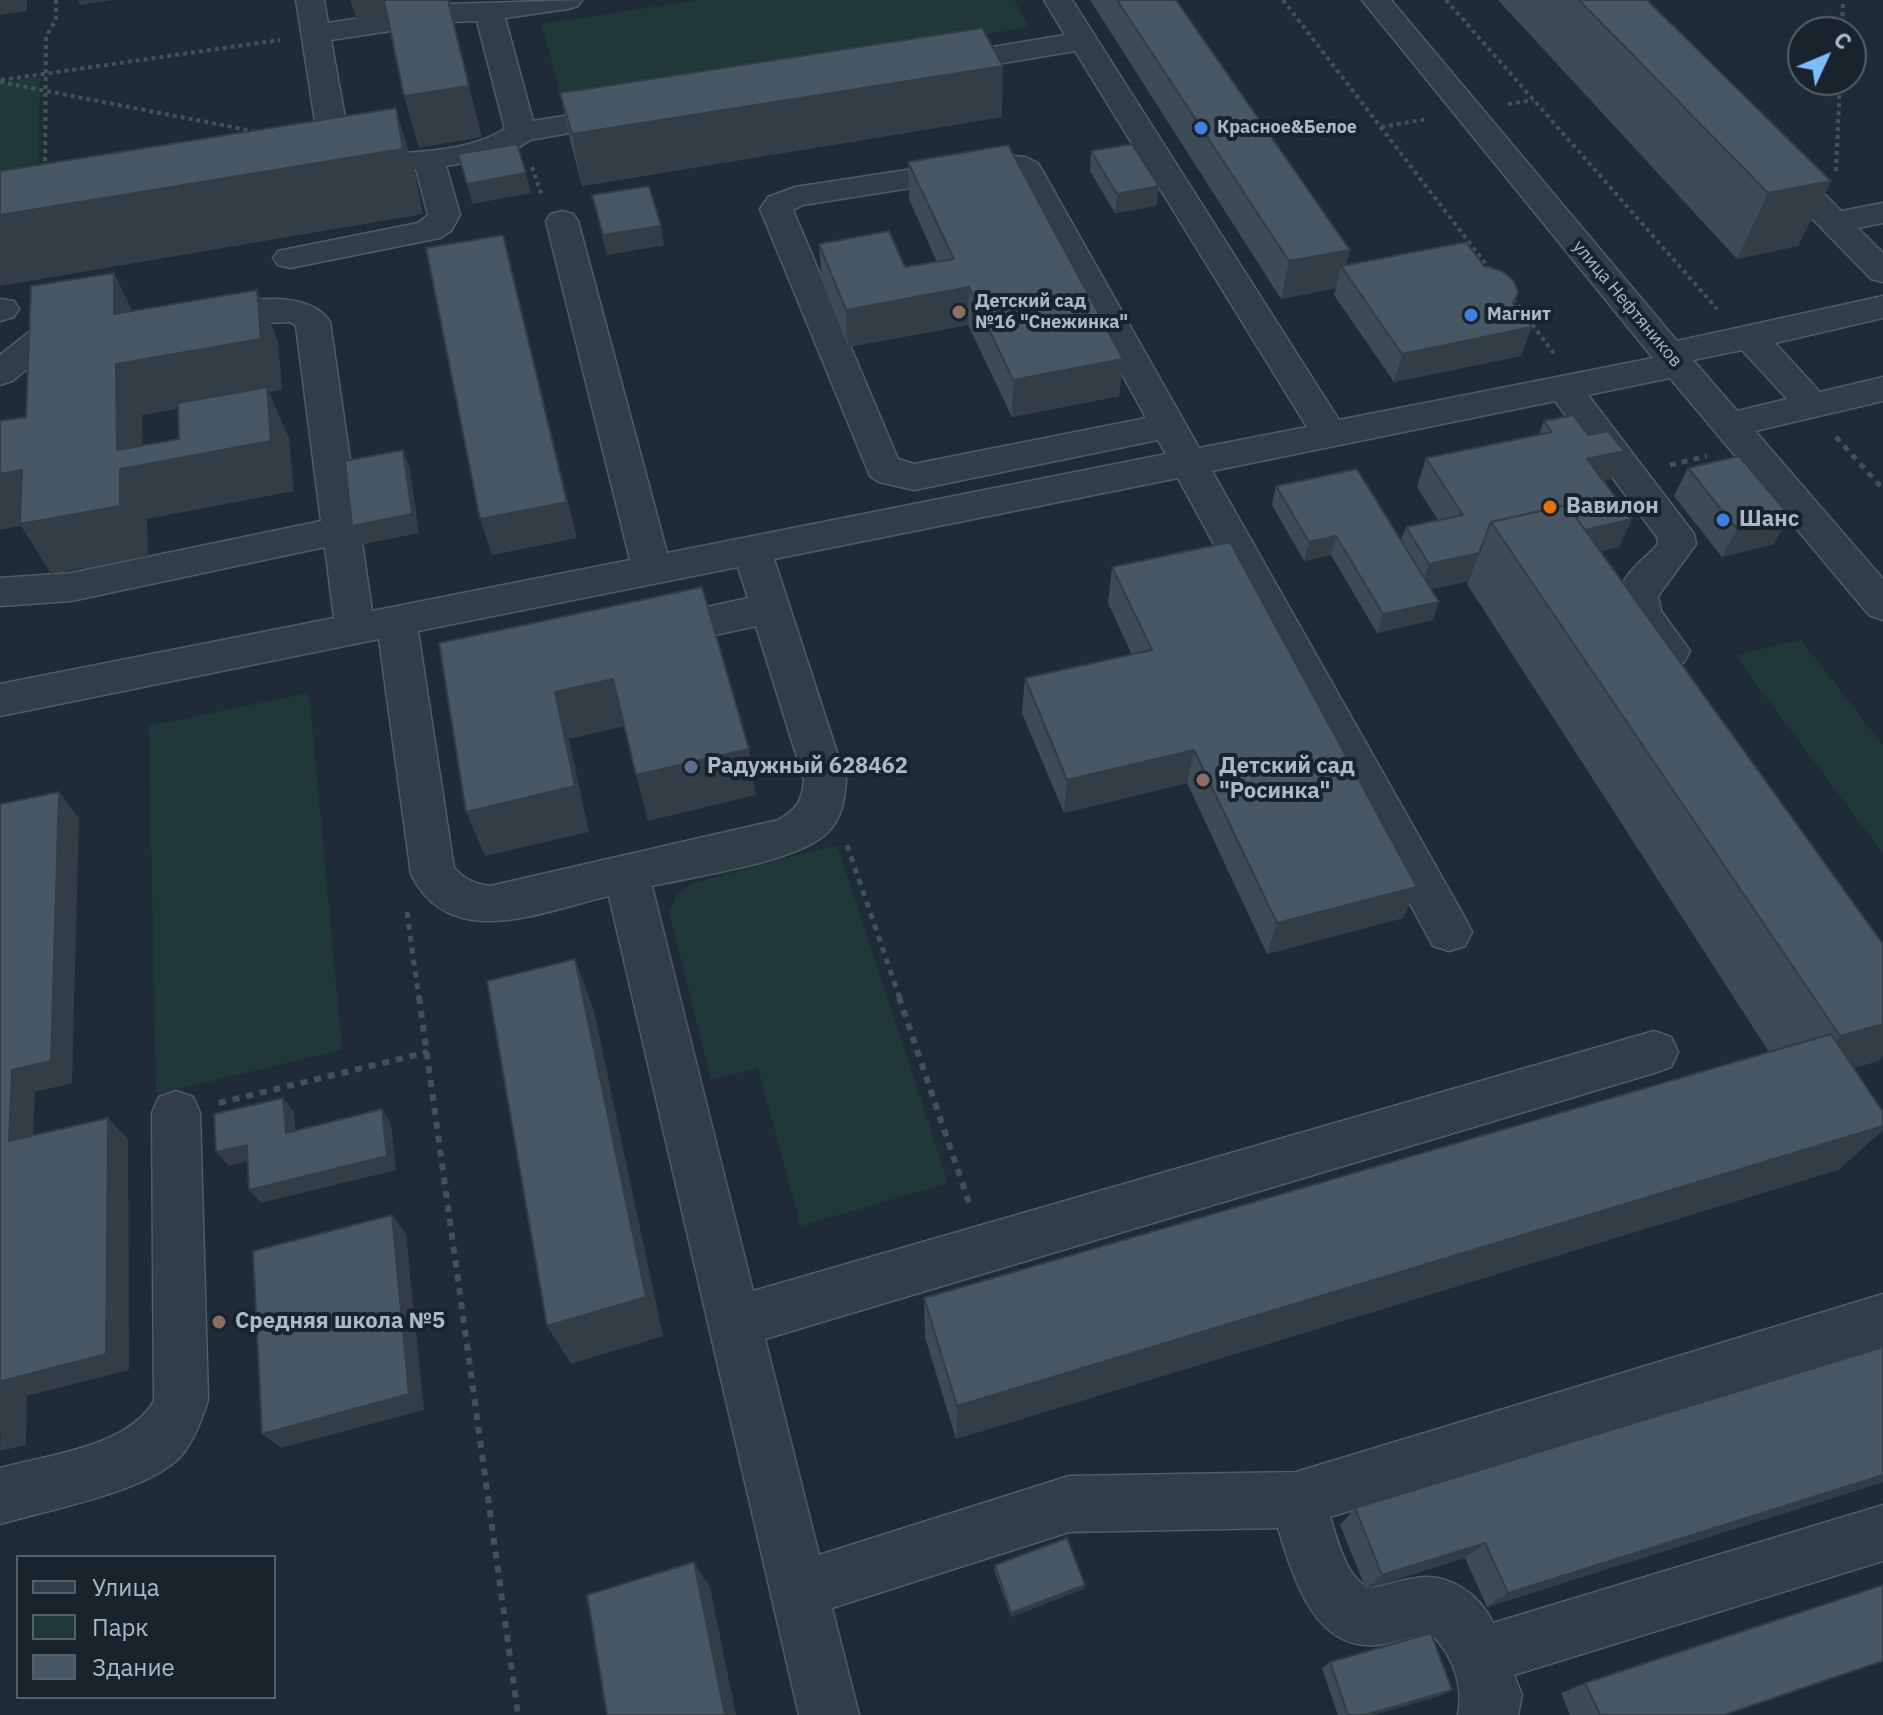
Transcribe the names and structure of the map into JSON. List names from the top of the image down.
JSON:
{
  "streets": {
    "street": ["улица Нефтяников"]
  },
  "places": [
    "Красное&Белое",
    "Детский сад №16 \"Снежинка\"",
    "Магнит",
    "Вавилон",
    "Шанс",
    "Радужный 628462",
    "Детский сад \"Росинка\"",
    "Средняя школа №5"
  ],
  "legend": ["Улица", "Парк", "Здание"],
  "north": "top right"
}
